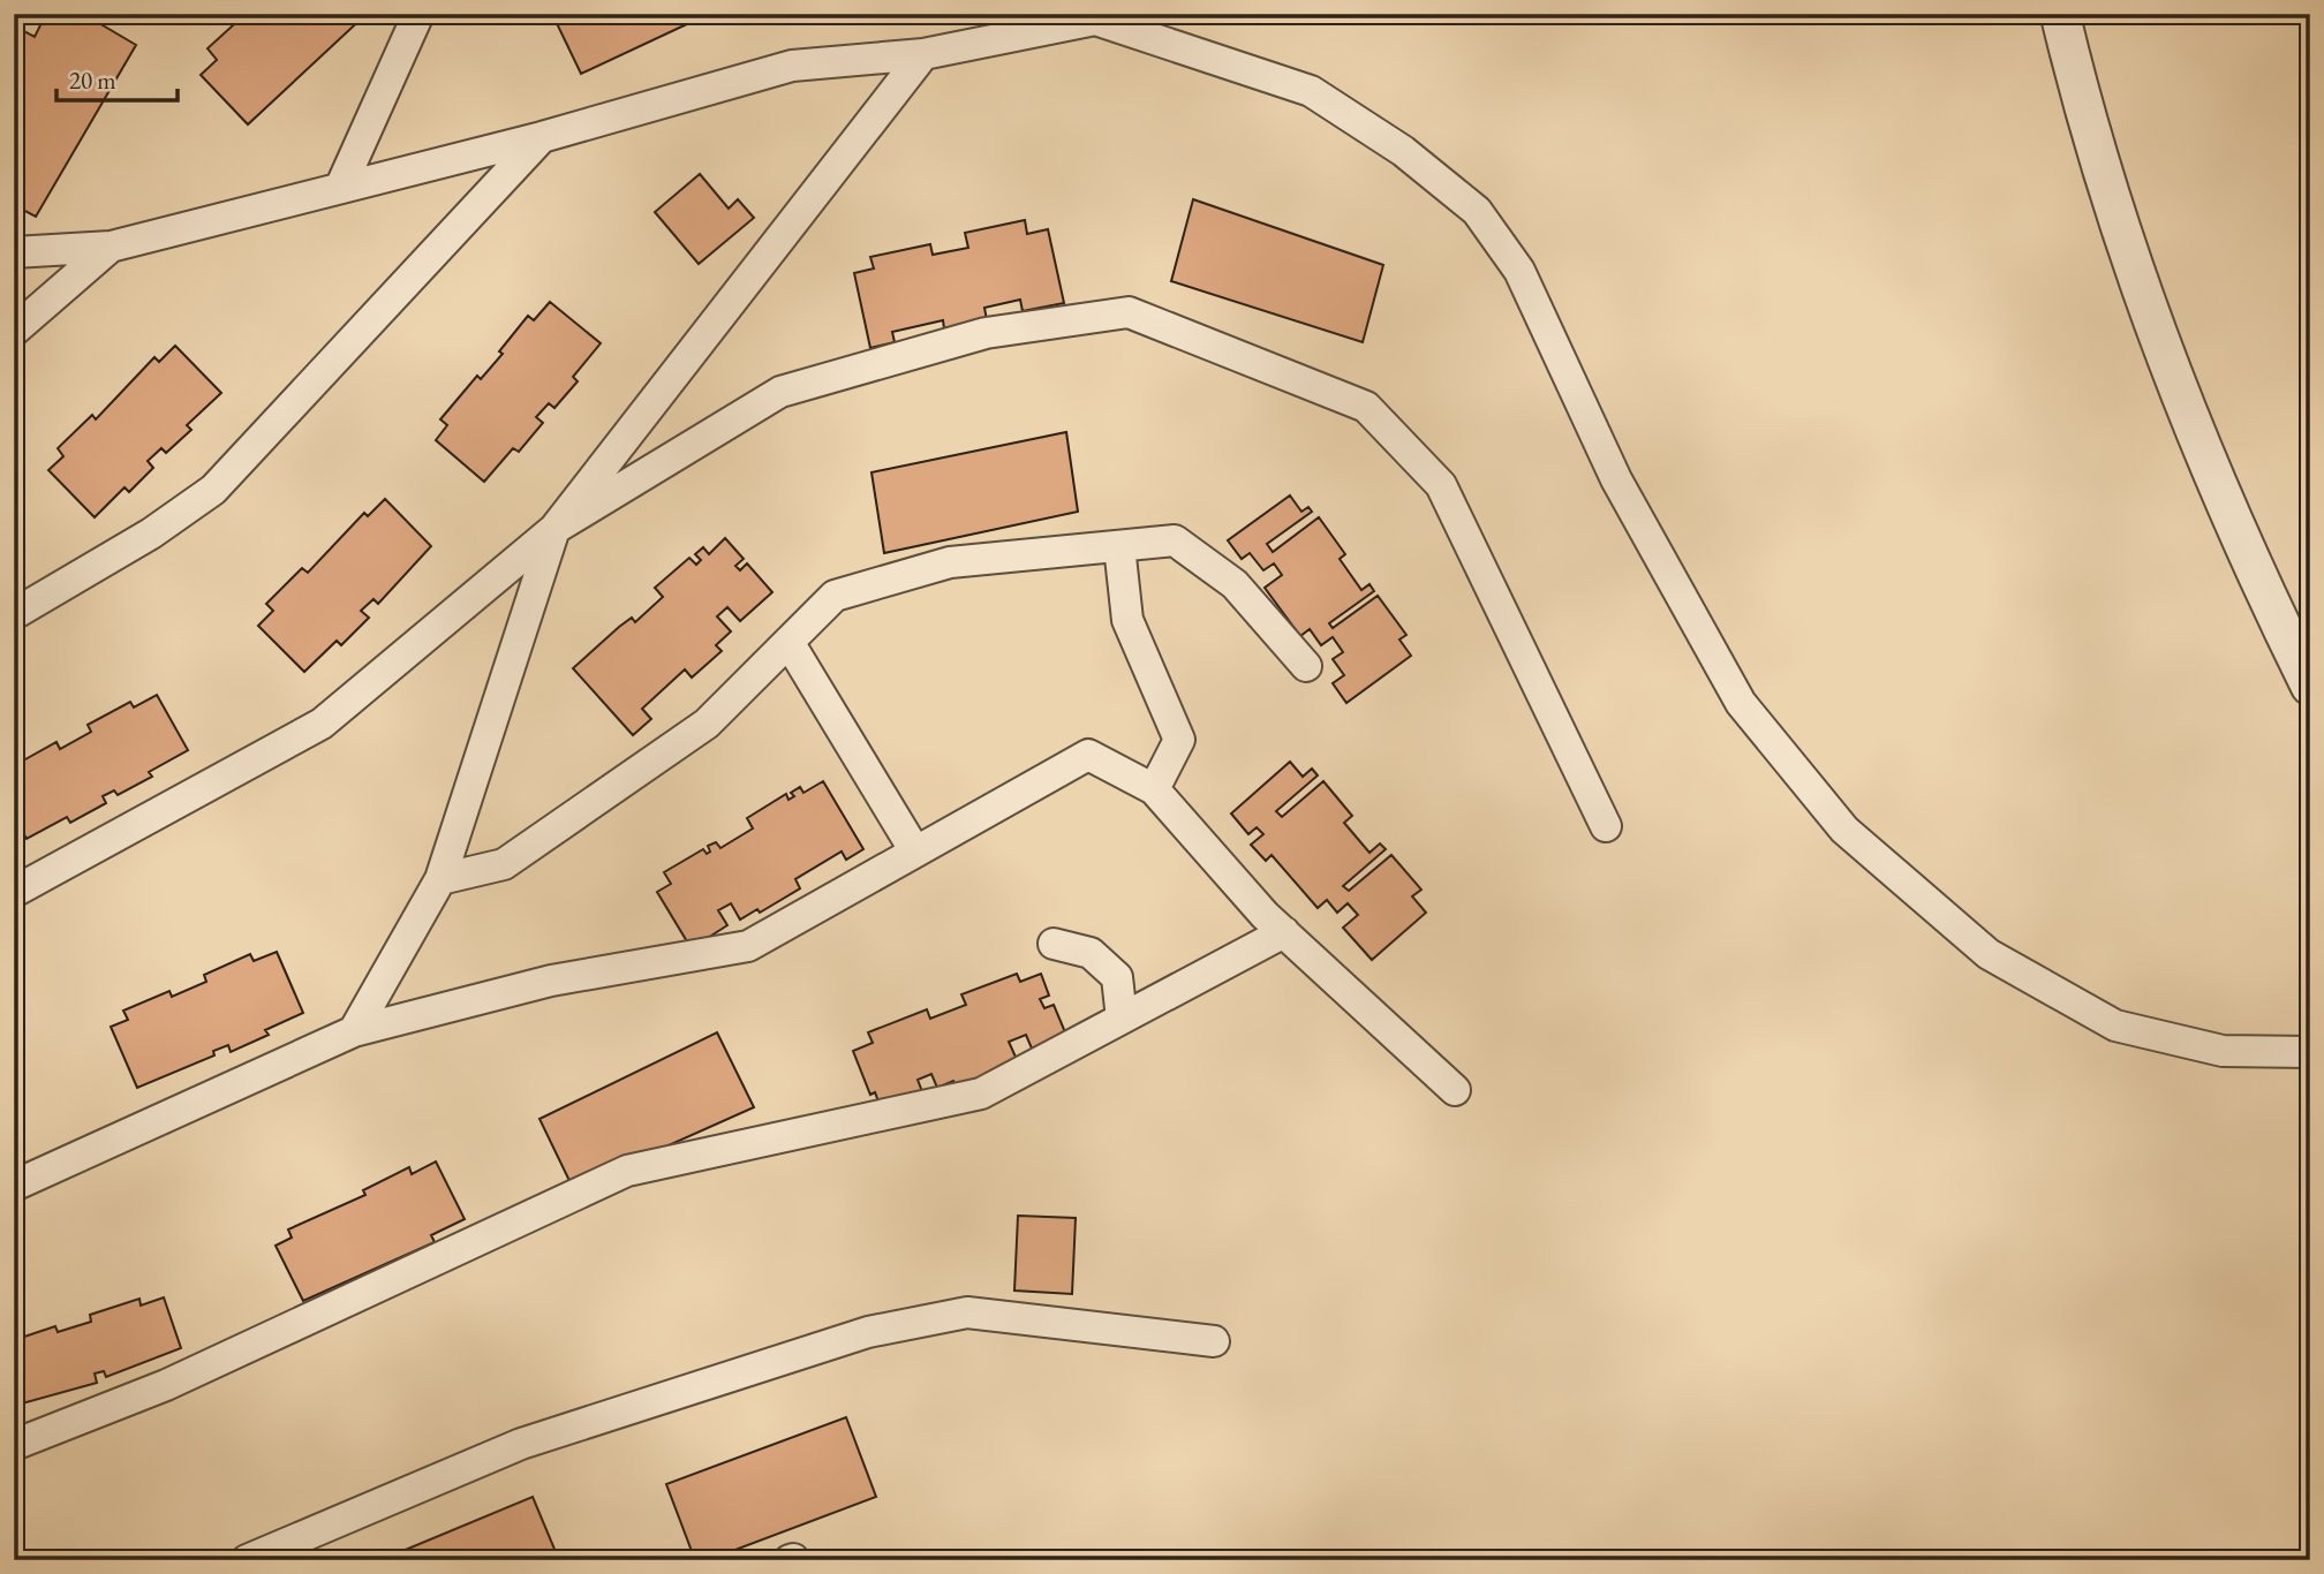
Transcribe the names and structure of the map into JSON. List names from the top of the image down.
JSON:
{
  "scale_bar": "20 m"
}
